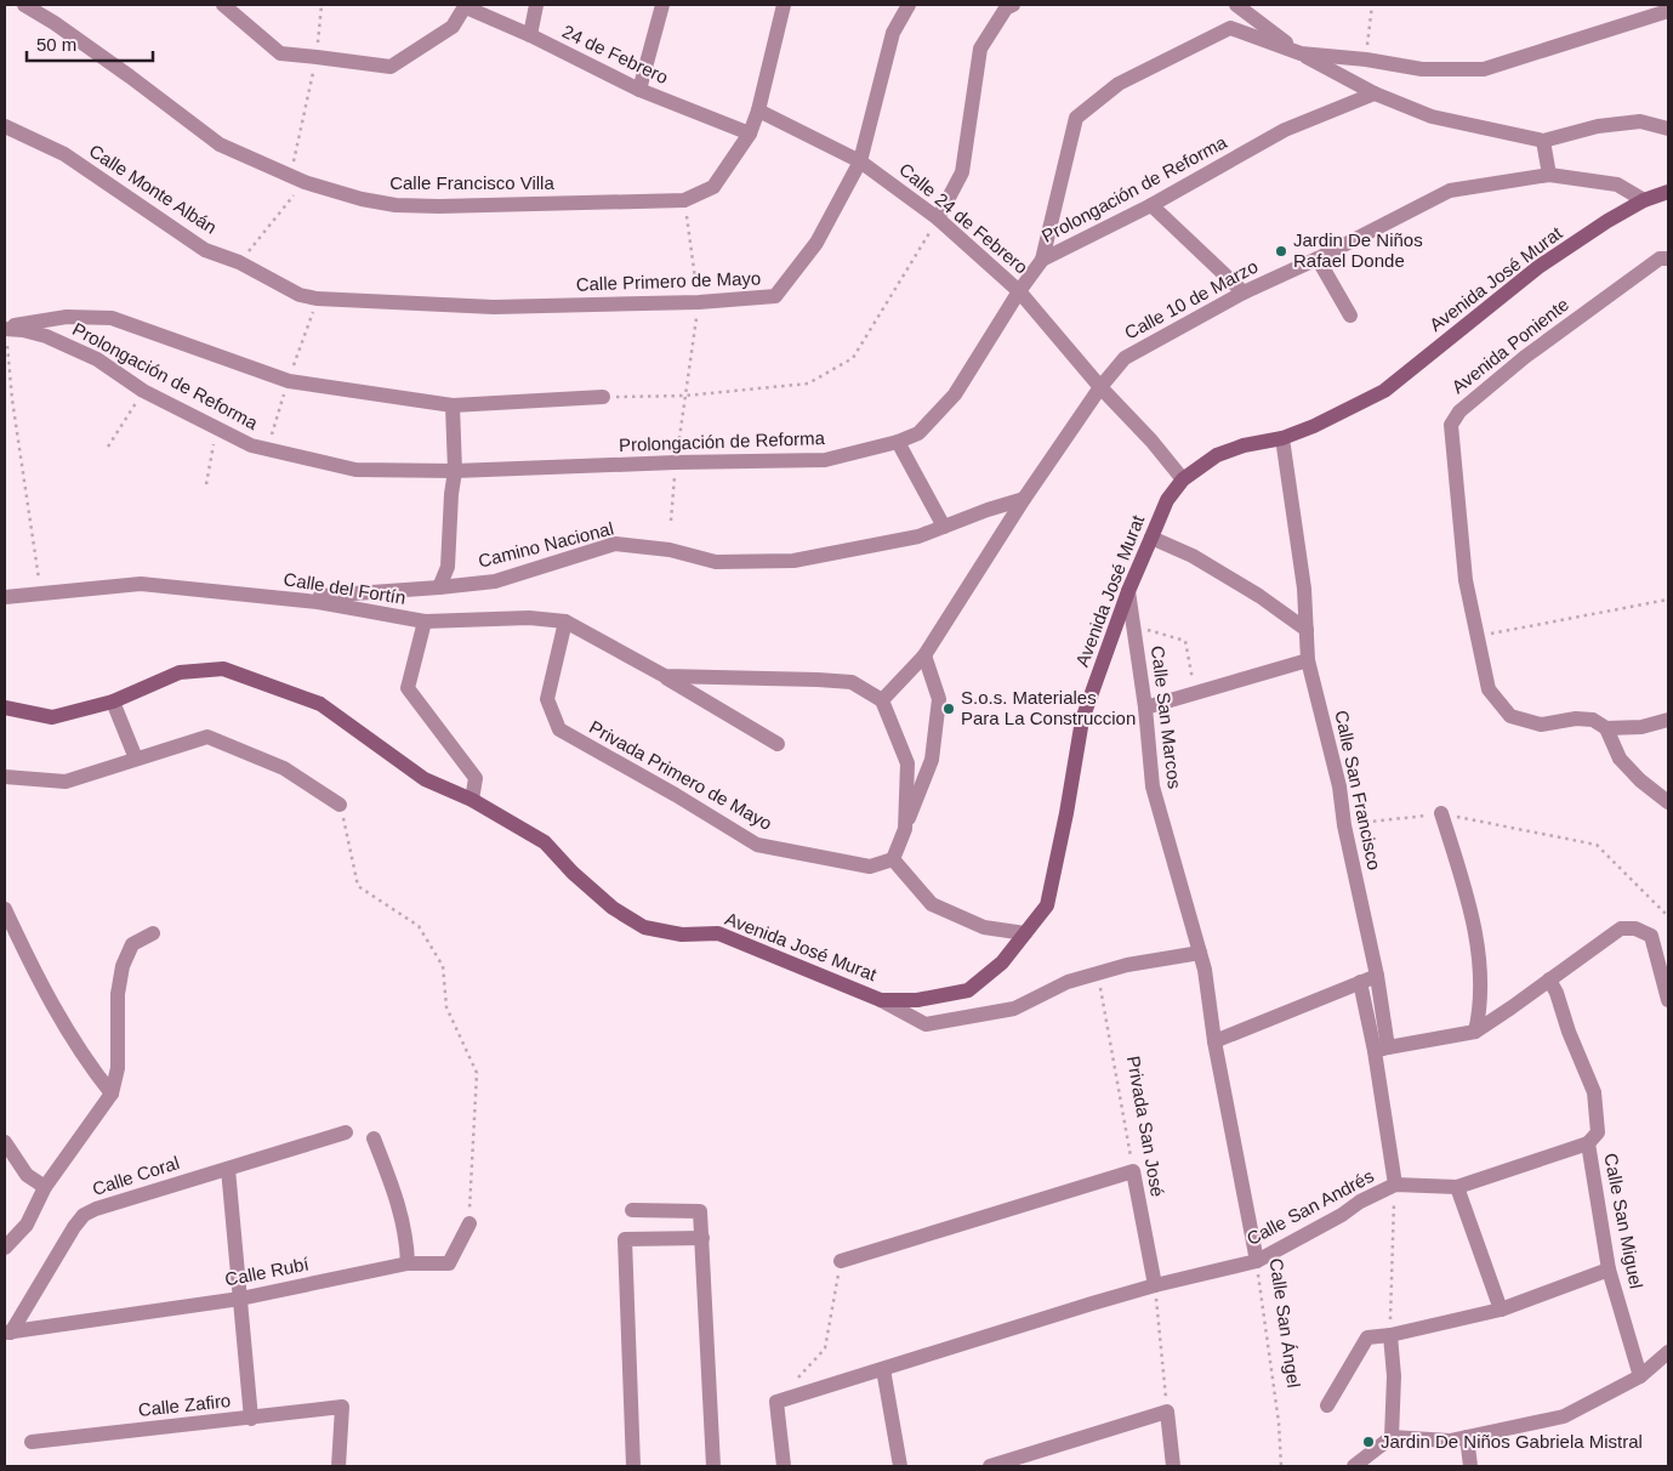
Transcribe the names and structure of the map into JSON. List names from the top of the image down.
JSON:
{
  "streets": {
    "street": [
      "24 de Febrero",
      "Calle Francisco Villa",
      "Calle Monte Albán",
      "Prolongación de Reforma",
      "Calle 24 de Febrero",
      "Avenida José Murat",
      "Calle Primero de Mayo",
      "Calle 10 de Marzo",
      "Avenida Poniente",
      "Camino Nacional",
      "Calle del Fortín",
      "Calle San Marcos",
      "Privada Primero de Mayo",
      "Calle San Francisco",
      "Privada San José",
      "Calle Coral",
      "Calle San Andrés",
      "Calle San Miguel",
      "Calle Rubí",
      "Calle San Ángel",
      "Calle Zafiro"
    ]
  },
  "crossings": [
    ["Calle Monte Albán", "Calle Primero de Mayo"],
    ["Prolongación de Reforma", "Calle 24 de Febrero"],
    ["Calle 24 de Febrero", "Avenida José Murat"],
    ["Calle 24 de Febrero", "Calle Primero de Mayo"],
    ["Calle 24 de Febrero", "Calle 10 de Marzo"],
    ["Avenida José Murat", "Calle 10 de Marzo"],
    ["Avenida José Murat", "Calle San Marcos"],
    ["Avenida José Murat", "Calle San Francisco"],
    ["Calle 10 de Marzo", "Camino Nacional"],
    ["Calle 10 de Marzo", "Calle del Fortín"],
    ["Camino Nacional", "Calle del Fortín"],
    ["Calle del Fortín", "Privada Primero de Mayo"],
    ["Calle San Marcos", "Calle San Ángel"],
    ["Privada San José", "Calle San Andrés"],
    ["Calle Coral", "Calle Rubí"],
    ["Calle San Andrés", "Calle San Miguel"],
    ["Calle San Andrés", "Calle San Ángel"]
  ],
  "places": ["Jardin De Niños Rafael Donde", "S.o.s. Materiales Para La Construccion", "Jardin De Niños Gabriela Mistral"],
  "scale_bar": "50 m"
}
